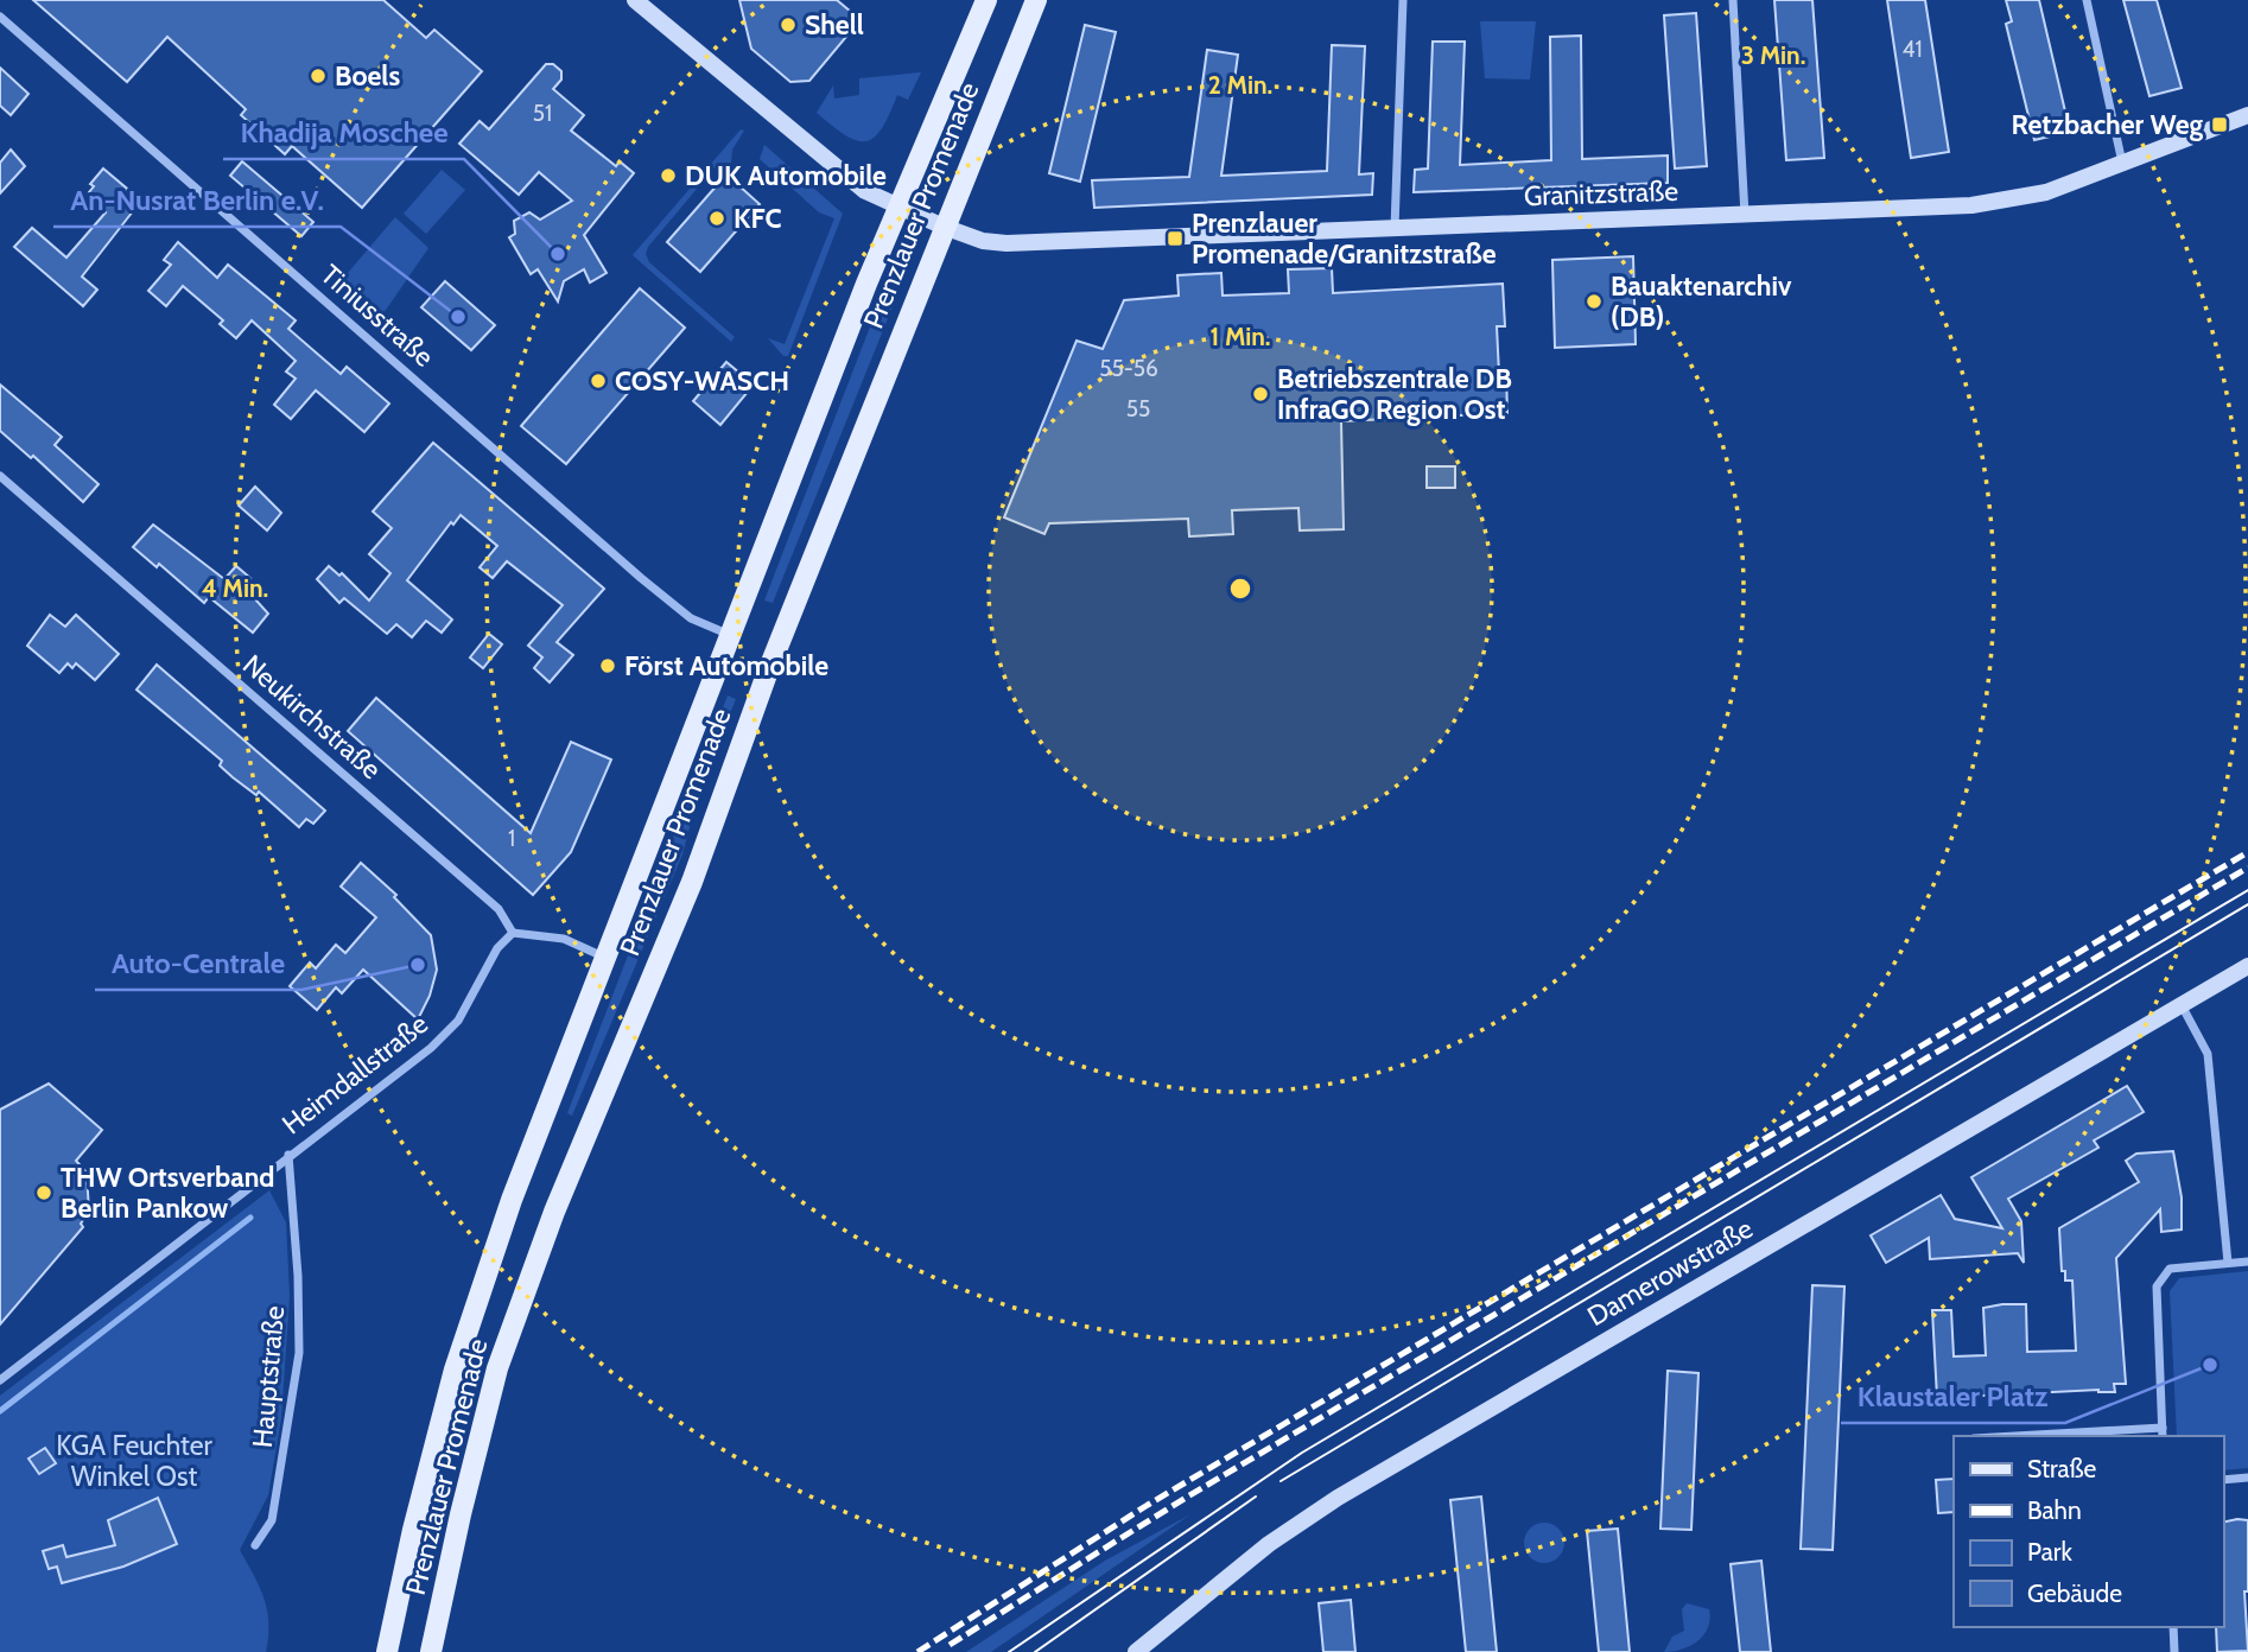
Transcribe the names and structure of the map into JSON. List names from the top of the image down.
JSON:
{
  "streets": {
    "main road": ["Granitzstraße", "Prenzlauer Promenade", "Damerowstraße"],
    "street": [
      "Tiniusstraße",
      "Neukirchstraße",
      "Heimdallstraße",
      "Hauptstraße"
    ]
  },
  "crossings": [
    ["Granitzstraße", "Prenzlauer Promenade"],
    ["Prenzlauer Promenade", "Tiniusstraße"],
    ["Neukirchstraße", "Heimdallstraße"],
    ["Heimdallstraße", "Hauptstraße"]
  ],
  "parks": ["KGA Feuchter Winkel Ost"],
  "places": {
    "other": [
      "Shell",
      "Boels",
      "DUK Automobile",
      "KFC",
      "Khadija Moschee",
      "Bauaktenarchiv (DB)",
      "An-Nusrat Berlin e.V.",
      "COSY-WASCH",
      "Betriebszentrale DB InfraGO Region Ost",
      "Först Automobile",
      "Auto-Centrale",
      "THW Ortsverband Berlin Pankow",
      "Klaustaler Platz"
    ],
    "transit": ["Retzbacher Weg", "Prenzlauer Promenade/Granitzstraße"]
  },
  "house_numbers": [
    "41",
    "51",
    "55-56",
    "55",
    "1"
  ],
  "legend": [
    "Straße",
    "Bahn",
    "Park",
    "Gebäude"
  ],
  "rings": [
    "3 Min.",
    "2 Min.",
    "1 Min.",
    "4 Min."
  ]
}
